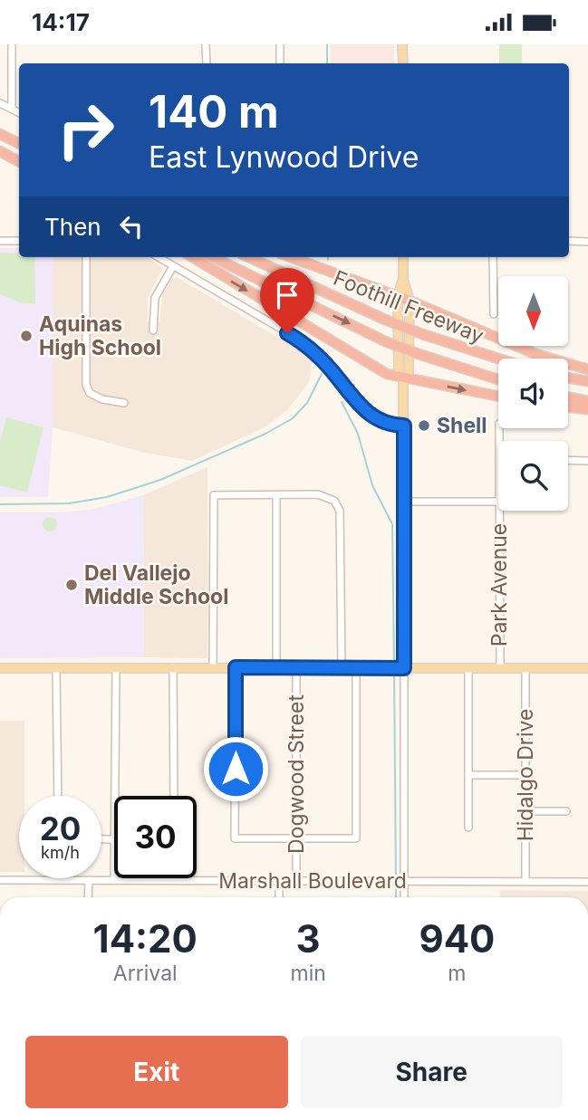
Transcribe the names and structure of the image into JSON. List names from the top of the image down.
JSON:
{
  "streets": {
    "highway": ["Foothill Freeway"],
    "street": [
      "Park Avenue",
      "Dogwood Street",
      "Hidalgo Drive",
      "Marshall Boulevard"
    ]
  },
  "crossings": [
    ["Dogwood Street", "Marshall Boulevard"],
    ["Hidalgo Drive", "Marshall Boulevard"]
  ],
  "places": ["Aquinas High School", "Shell", "Del Vallejo Middle School"],
  "north": "bottom",
  "page": {
    "status": "14:17",
    "turn": ["140 m", "East Lynwood Drive"],
    "then": "Then",
    "speed": "20 km/h",
    "limit": "30",
    "eta": [
      "14:20",
      "Arrival",
      "3",
      "min",
      "940",
      "m"
    ],
    "buttons": ["Exit", "Share"]
  }
}
